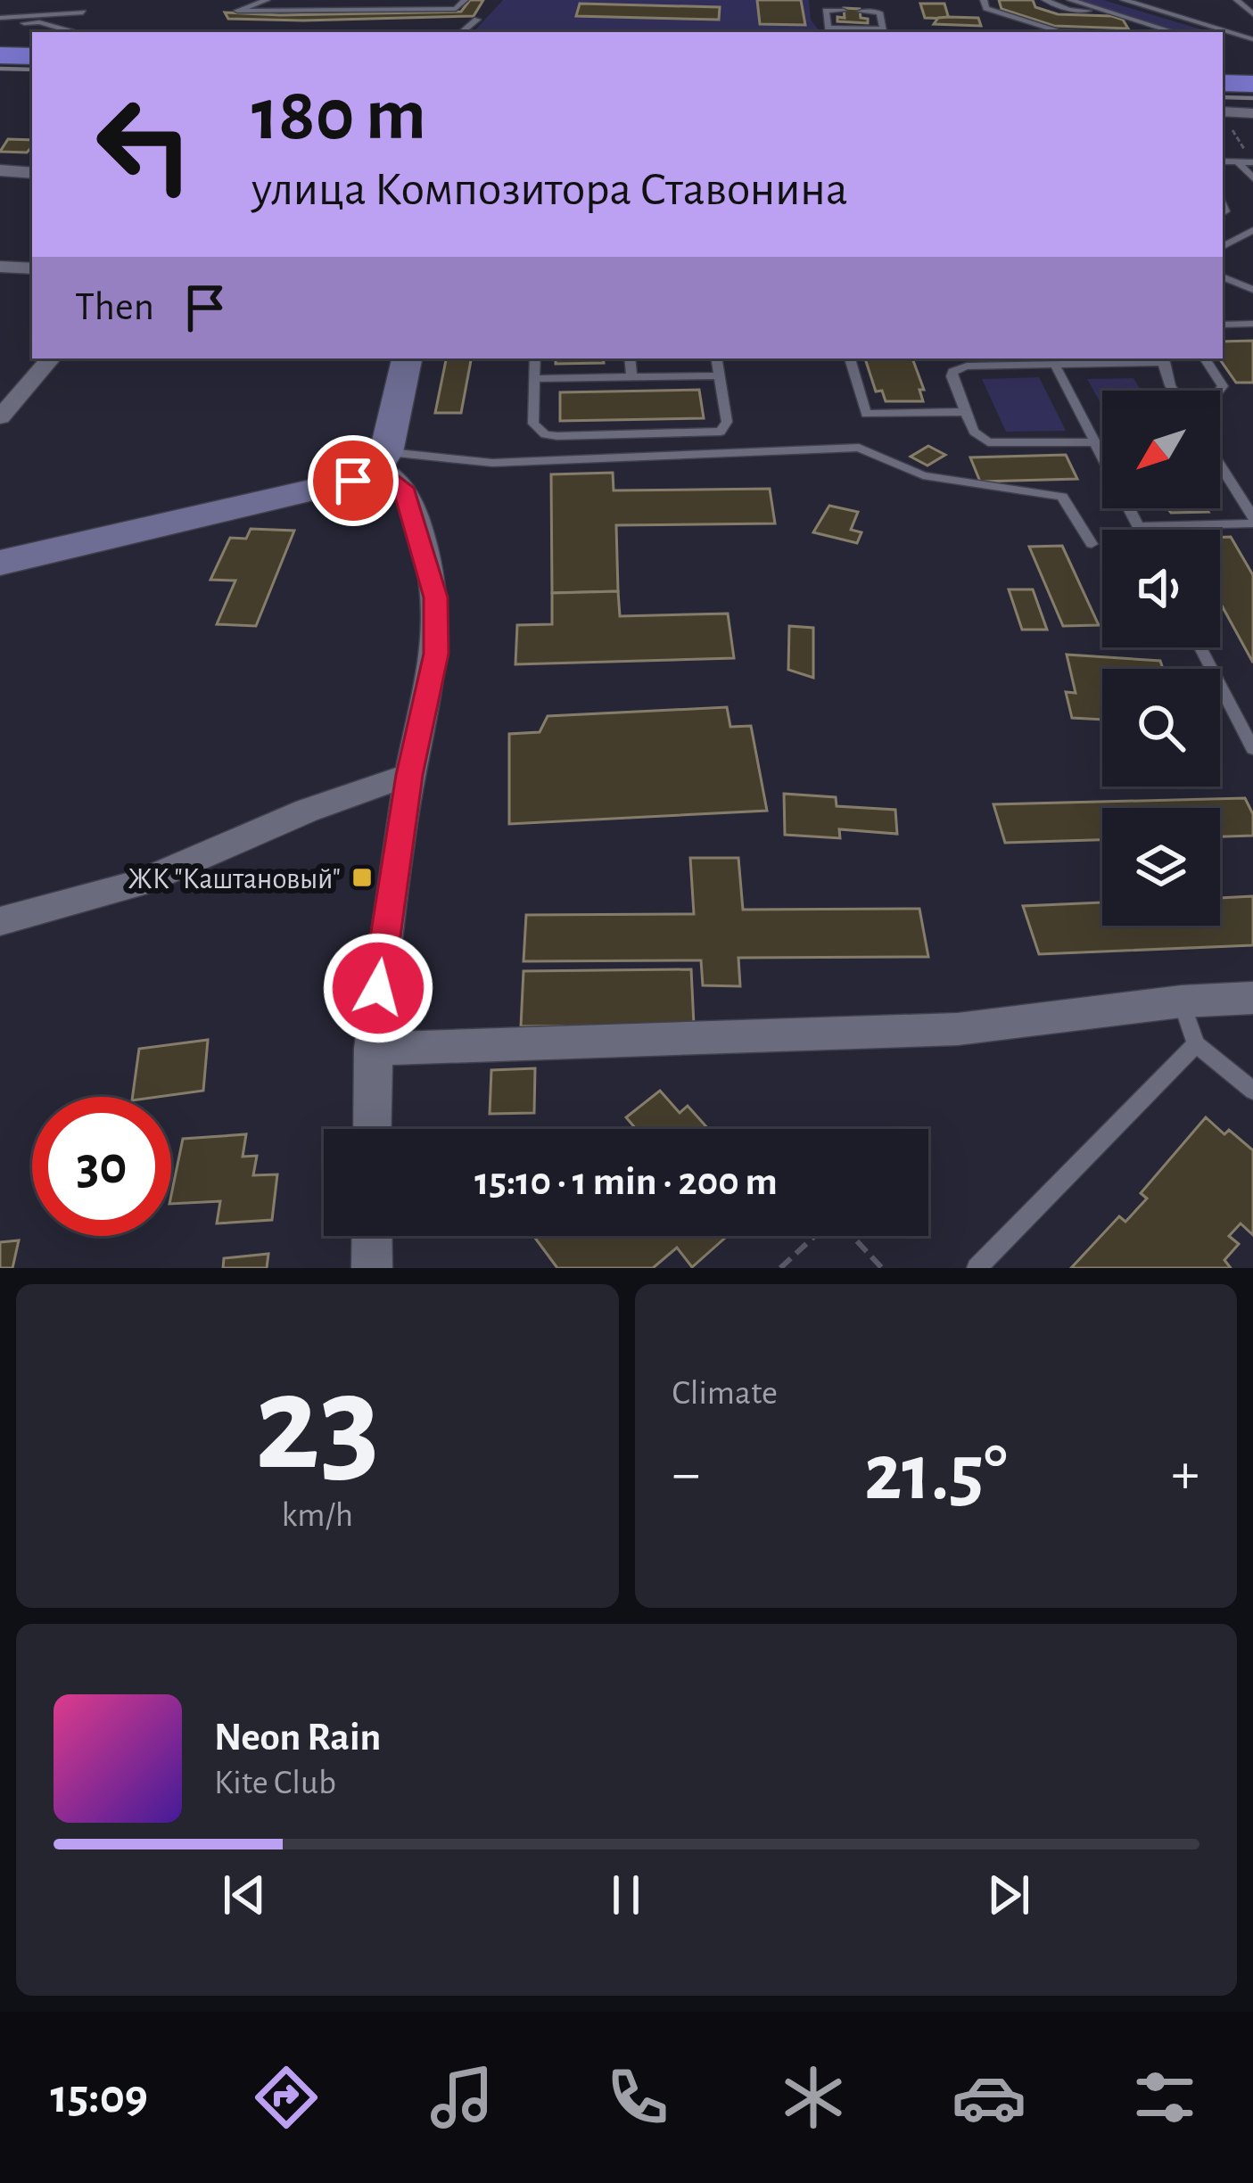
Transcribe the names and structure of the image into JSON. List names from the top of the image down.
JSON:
{
  "places": {
    "transit": ["ЖК \"Каштановый\""]
  },
  "north": "bottom left",
  "page": {
    "turn": ["180 m", "улица Композитора Ставонина"],
    "then": "Then",
    "limit": "30",
    "trip": "15:10 · 1 min · 200 m",
    "tile": [
      ["23", "km/h"],
      "Climate"
    ],
    "heat": ["−", "21.5°", "+"],
    "song": ["Neon Rain", "Kite Club"],
    "tabs": "15:09"
  }
}
